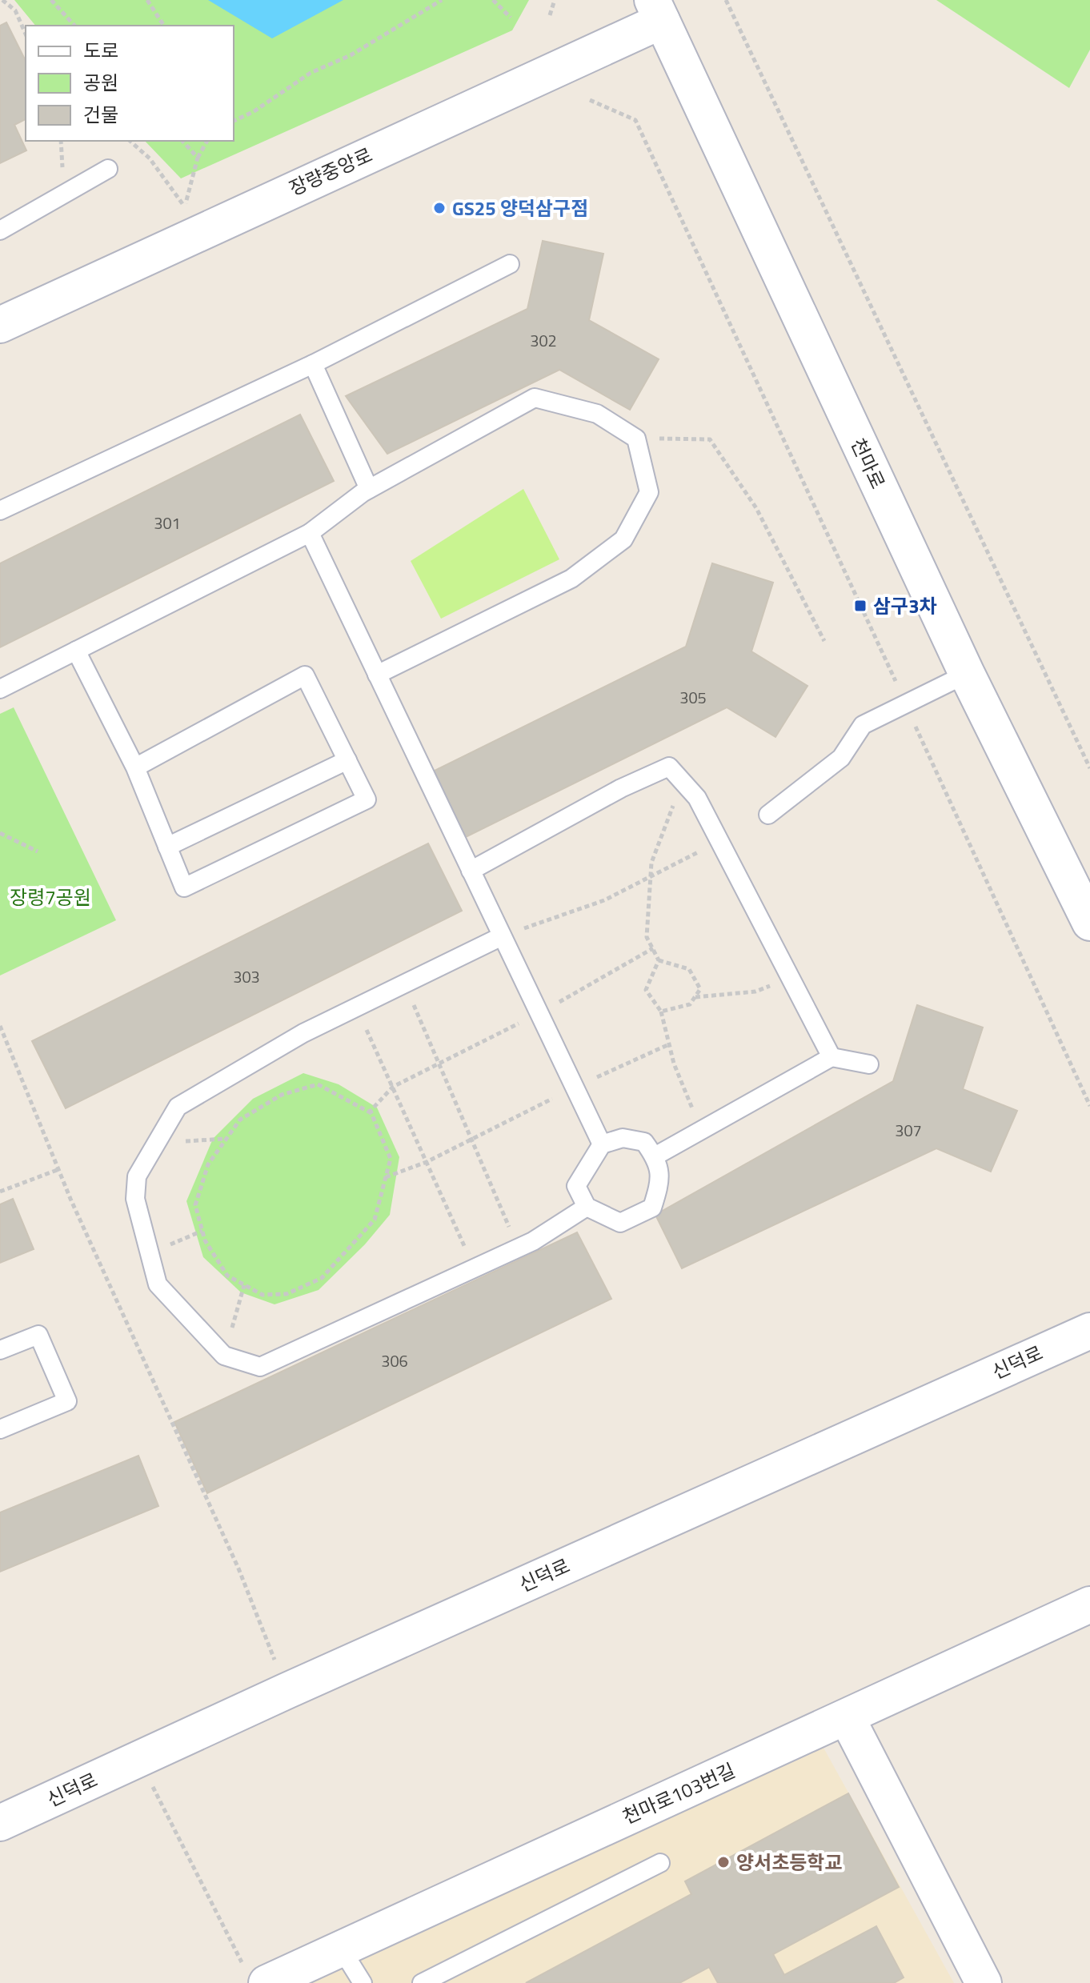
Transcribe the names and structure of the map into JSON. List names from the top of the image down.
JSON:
{
  "streets": {
    "street": [
      "장량중앙로",
      "천마로",
      "신덕로",
      "천마로103번길"
    ]
  },
  "crossings": [
    ["장량중앙로", "천마로"]
  ],
  "parks": ["장령7공원"],
  "places": {
    "other": ["GS25 양덕삼구점", "양서초등학교"],
    "transit": ["삼구3차"]
  },
  "house_numbers": [
    "302",
    "301",
    "305",
    "303",
    "307",
    "306"
  ],
  "legend": ["도로", "공원", "건물"]
}
